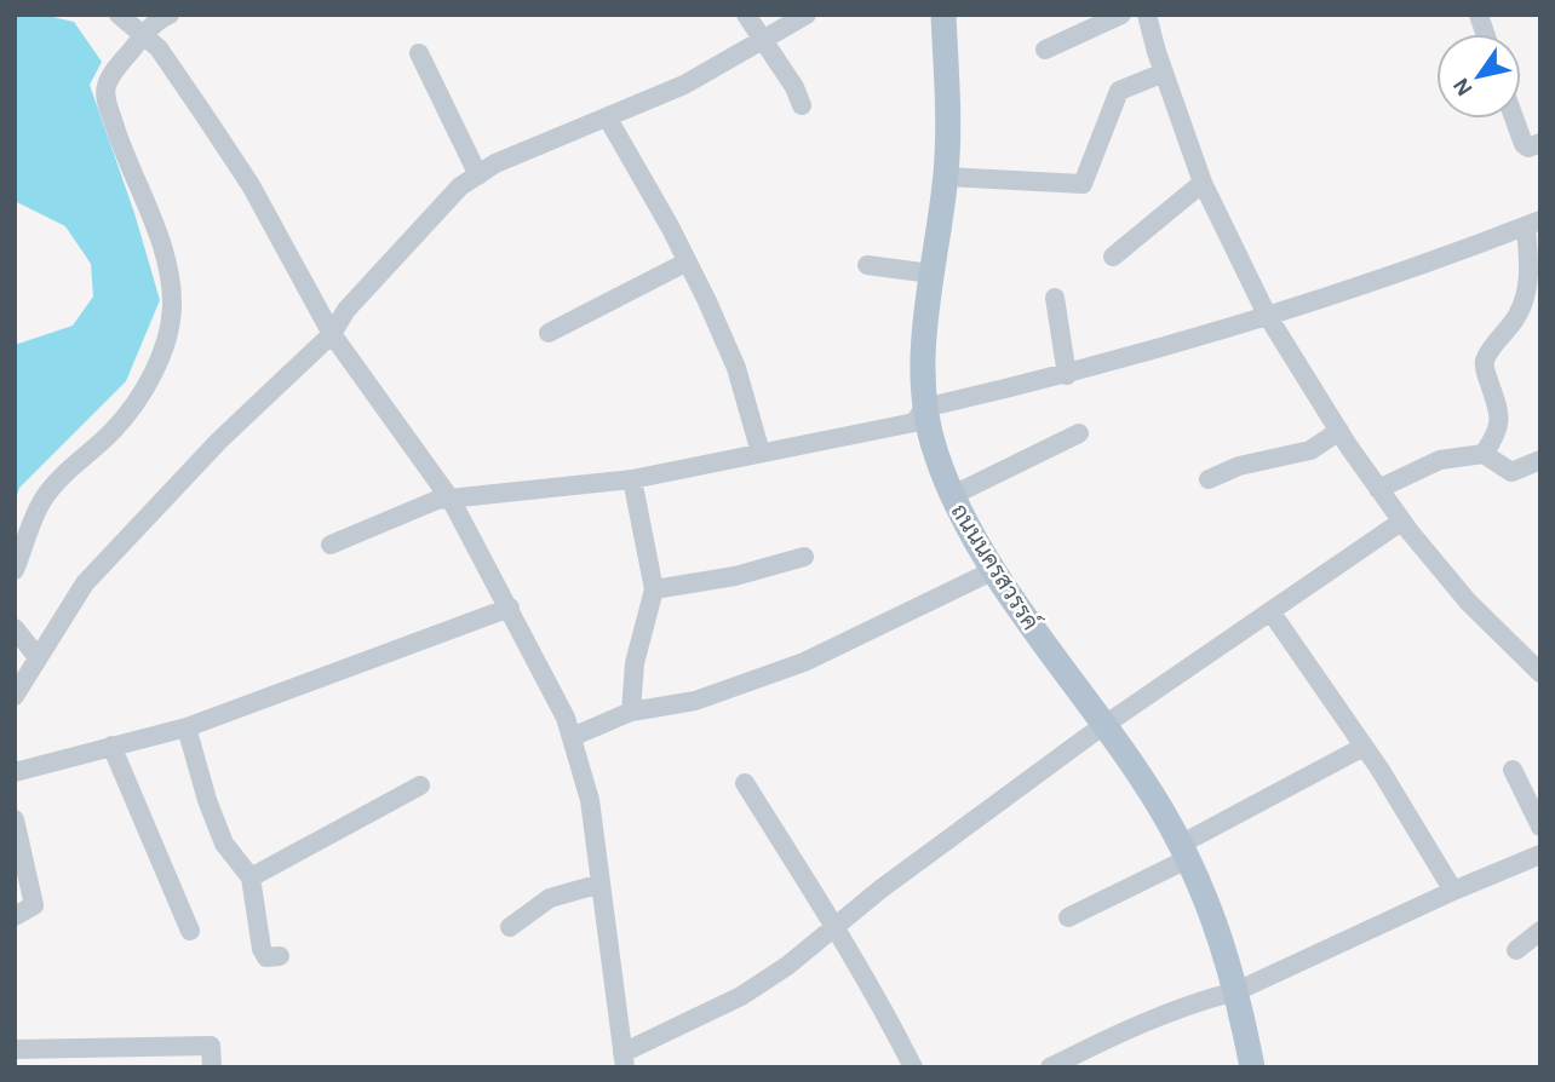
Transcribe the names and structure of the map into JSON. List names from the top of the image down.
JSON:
{
  "streets": {
    "main road": ["ถนนนครสวรรค์"]
  },
  "north": "bottom left"
}
